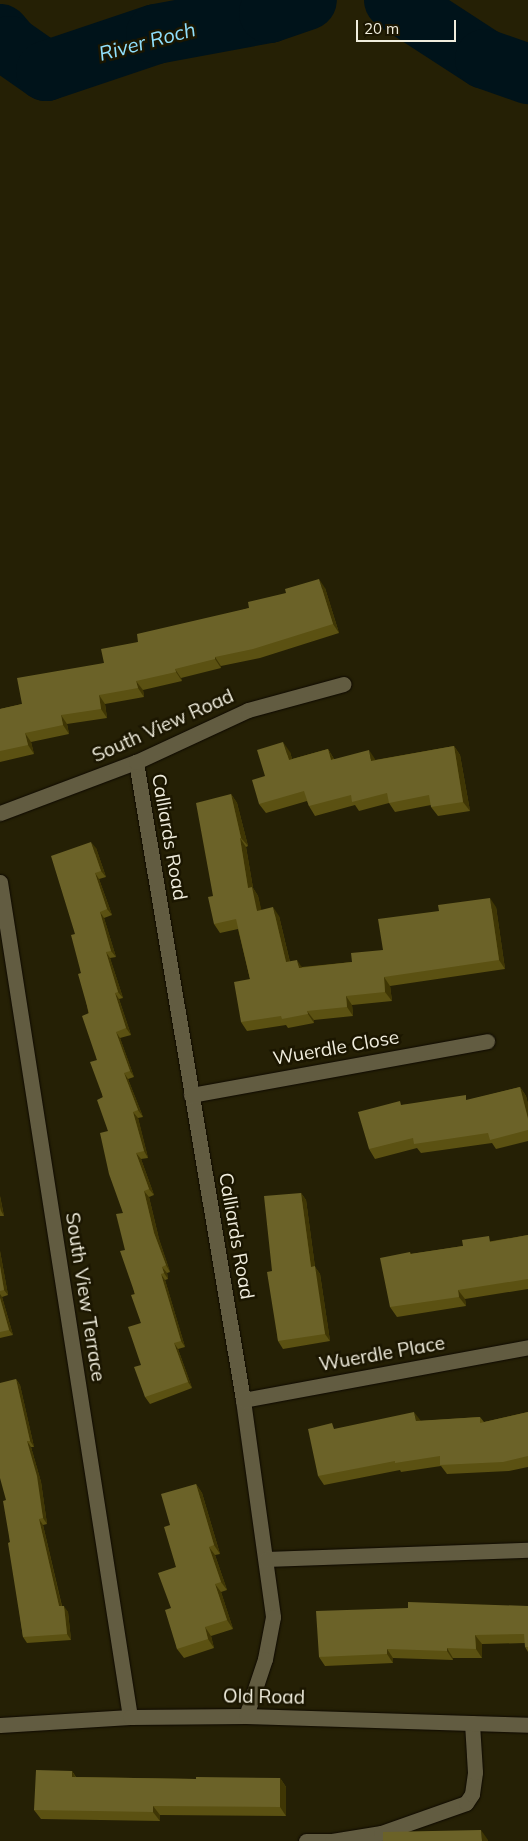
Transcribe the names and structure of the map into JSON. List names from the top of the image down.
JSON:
{
  "streets": {
    "street": [
      "South View Road",
      "Calliards Road",
      "Wuerdle Close",
      "South View Terrace",
      "Wuerdle Place",
      "Old Road"
    ]
  },
  "crossings": [
    ["South View Road", "Calliards Road"],
    ["Calliards Road", "Wuerdle Close"],
    ["Calliards Road", "Wuerdle Place"],
    ["Calliards Road", "Old Road"],
    ["South View Terrace", "Old Road"]
  ],
  "water": ["River Roch"],
  "scale_bar": "20 m"
}
